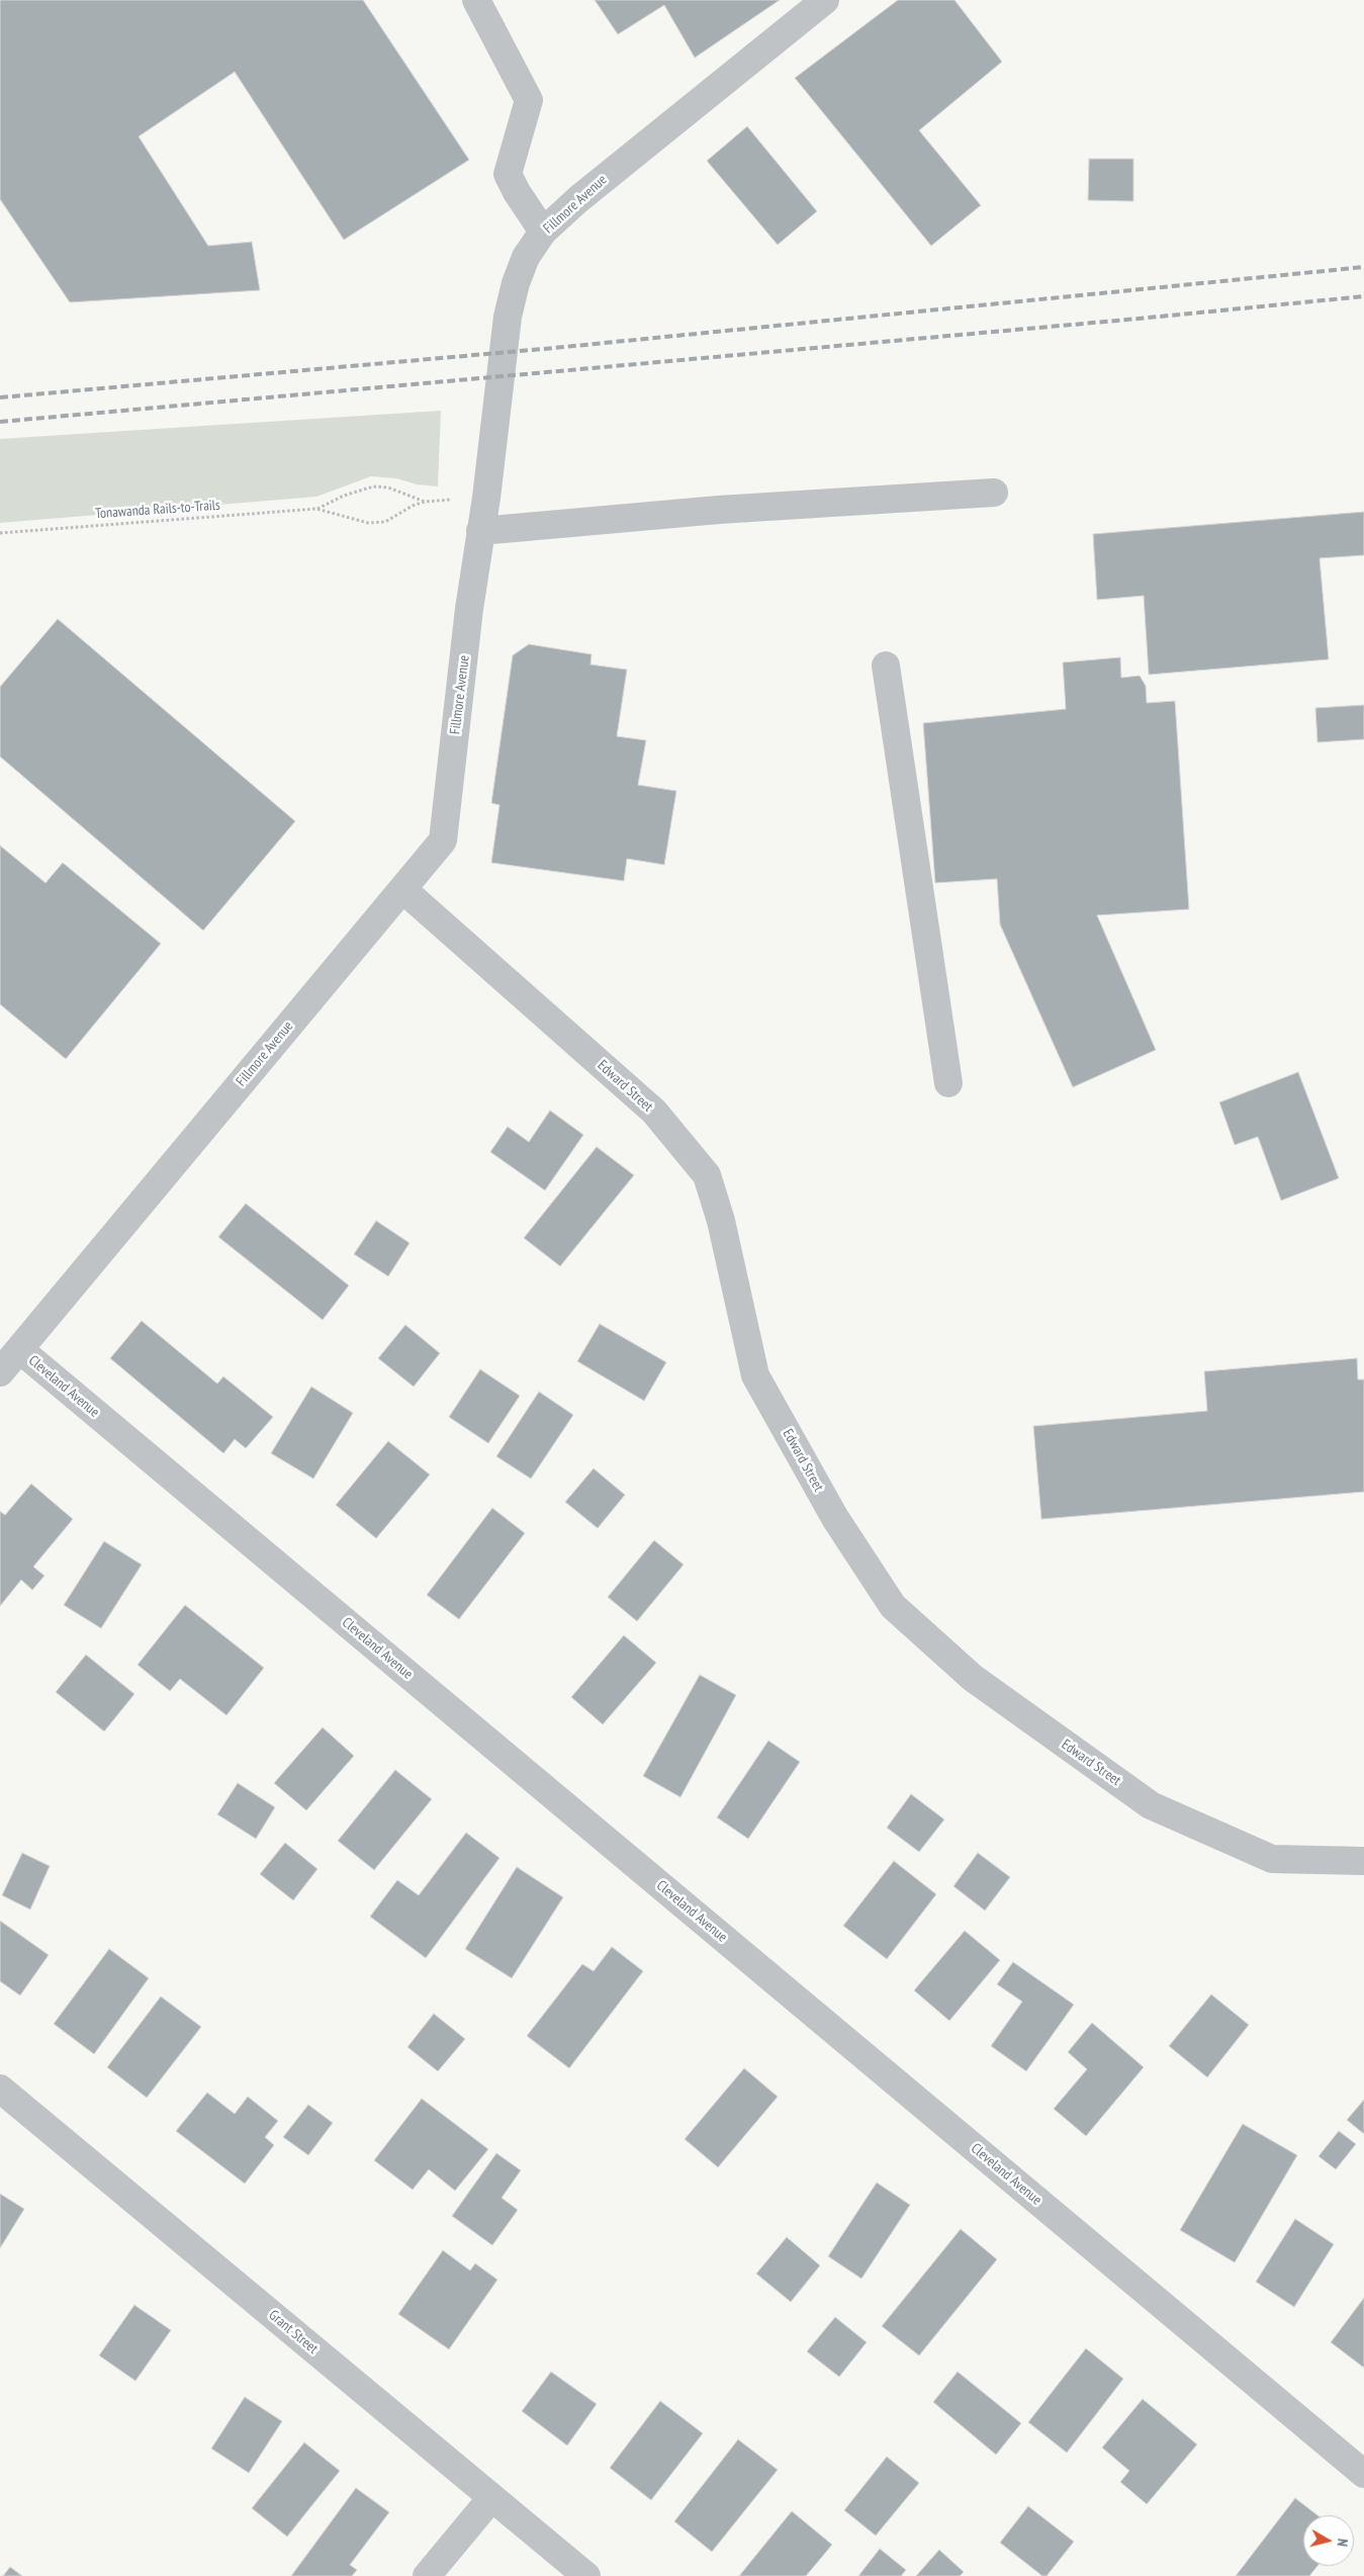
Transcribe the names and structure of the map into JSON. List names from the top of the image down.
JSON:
{
  "streets": {
    "street": [
      "Fillmore Avenue",
      "Edward Street",
      "Cleveland Avenue",
      "Grant Street"
    ],
    "path": ["Tonawanda Rails-to-Trails"]
  },
  "crossings": [
    ["Fillmore Avenue", "Edward Street"],
    ["Fillmore Avenue", "Cleveland Avenue"]
  ],
  "north": "right"
}
